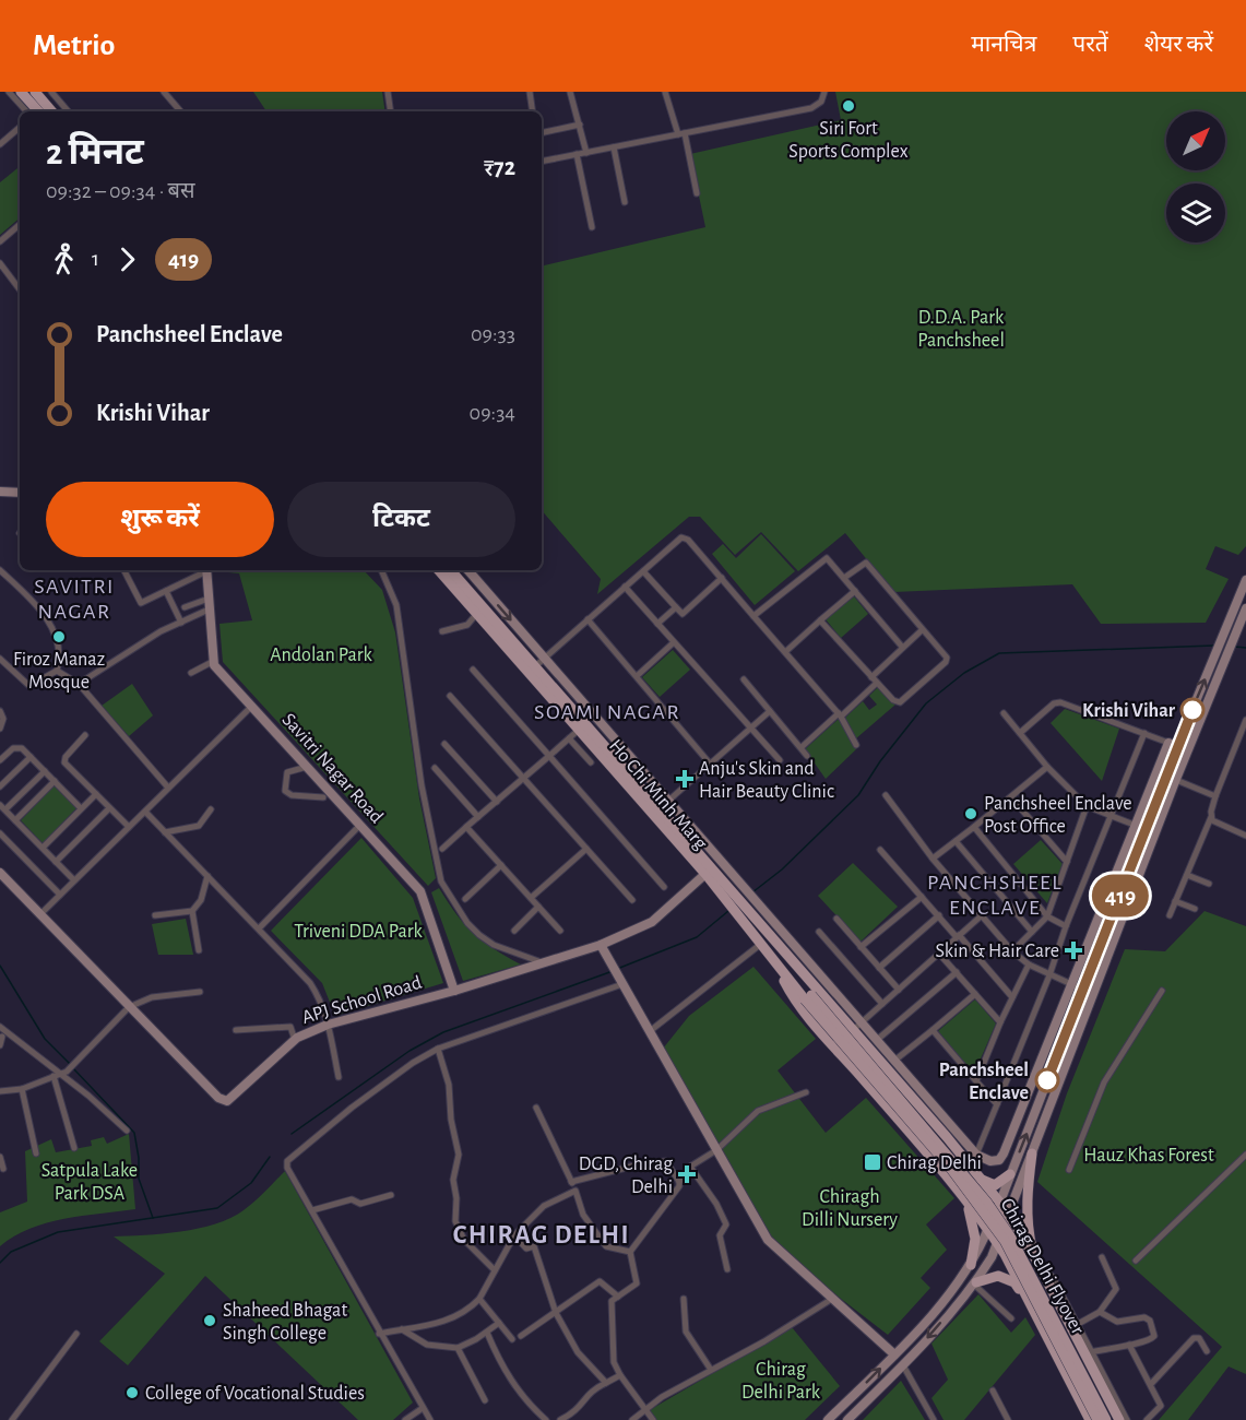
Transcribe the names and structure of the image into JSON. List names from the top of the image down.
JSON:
{
  "streets": {
    "main road": ["Ho Chi Minh Marg", "Chirag Delhi Flyover"],
    "street": ["Savitri Nagar Road", "APJ School Road"]
  },
  "crossings": [
    ["Savitri Nagar Road", "APJ School Road"],
    ["Ho Chi Minh Marg", "Chirag Delhi Flyover"]
  ],
  "districts": [
    "SAVITRI NAGAR",
    "SOAMI NAGAR",
    "PANCHSHEEL ENCLAVE",
    "CHIRAG DELHI"
  ],
  "parks": [
    "D.D.A. Park Panchsheel",
    "Andolan Park",
    "Triveni DDA Park",
    "Hauz Khas Forest",
    "Satpula Lake Park DSA",
    "Chiragh Dilli Nursery",
    "Chirag Delhi Park"
  ],
  "places": {
    "other": [
      "Siri Fort Sports Complex",
      "Firoz Manaz Mosque",
      "Krishi Vihar",
      "Panchsheel Enclave Post Office",
      "Panchsheel Enclave",
      "Shaheed Bhagat Singh College",
      "College of Vocational Studies"
    ],
    "health": ["Anju's Skin and Hair Beauty Clinic", "Skin & Hair Care", "DGD, Chirag Delhi"],
    "transit": ["Chirag Delhi"]
  },
  "lines": ["bus line 419"],
  "north": "top right",
  "page": {
    "header": "Metrio",
    "nav": ["मानचित्र", "परतें", "शेयर करें"],
    "on_map": "419",
    "heading": ["2 मिनट", "09:32 – 09:34 · बस", "₹72"],
    "legs": ["1", "419"],
    "list": [
      {
        "name": "Panchsheel Enclave",
        "value": "09:33"
      },
      {
        "name": "Krishi Vihar",
        "value": "09:34"
      }
    ],
    "buttons": ["शुरू करें", "टिकट"]
  }
}
